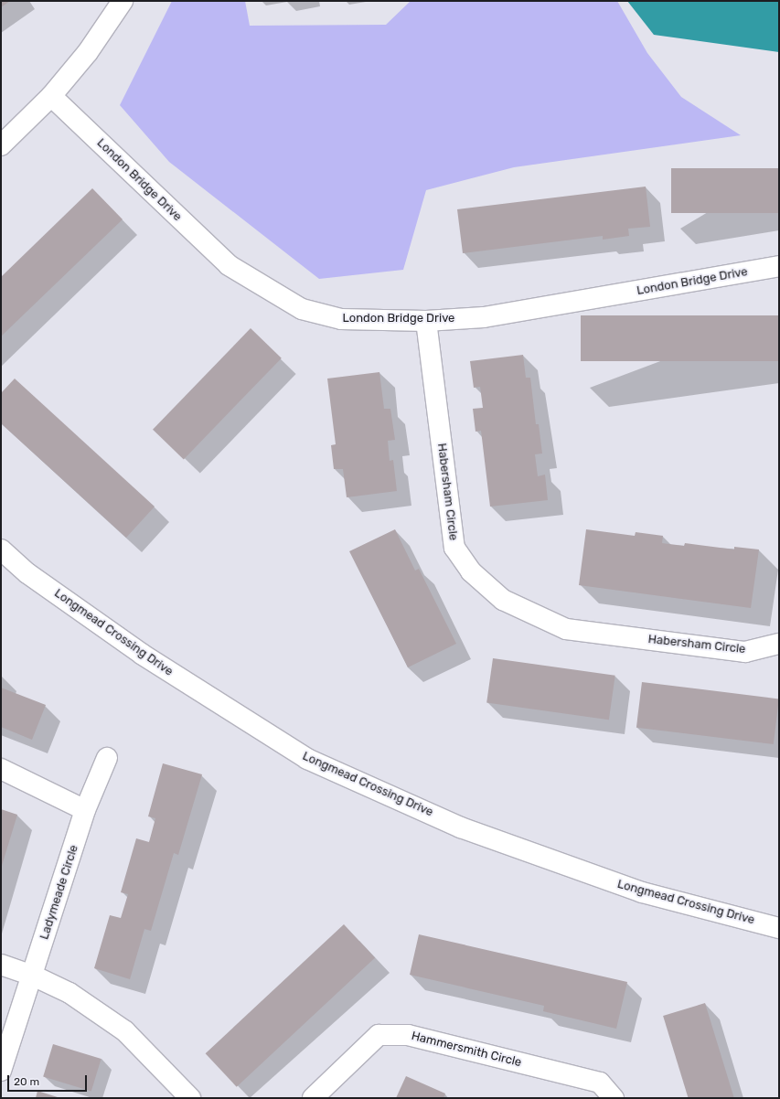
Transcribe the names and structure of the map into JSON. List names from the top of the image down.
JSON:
{
  "streets": {
    "street": [
      "London Bridge Drive",
      "Habersham Circle",
      "Longmead Crossing Drive",
      "Ladymeade Circle",
      "Hammersmith Circle"
    ]
  },
  "crossings": [
    ["London Bridge Drive", "Habersham Circle"]
  ],
  "scale_bar": "20 m"
}
